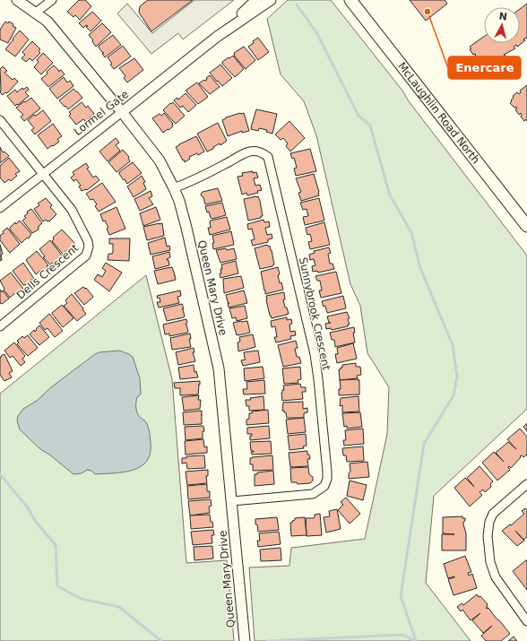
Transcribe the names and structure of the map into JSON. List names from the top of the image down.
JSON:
{
  "streets": {
    "main road": ["McLaughlin Road North"],
    "street": [
      "Lormel Gate",
      "Dells Crescent",
      "Queen Mary Drive",
      "Sunnybrook Crescent"
    ]
  },
  "crossings": [
    ["Lormel Gate", "Dells Crescent"],
    ["Lormel Gate", "Queen Mary Drive"],
    ["Queen Mary Drive", "Sunnybrook Crescent"]
  ],
  "places": ["Enercare"],
  "north": "top"
}
